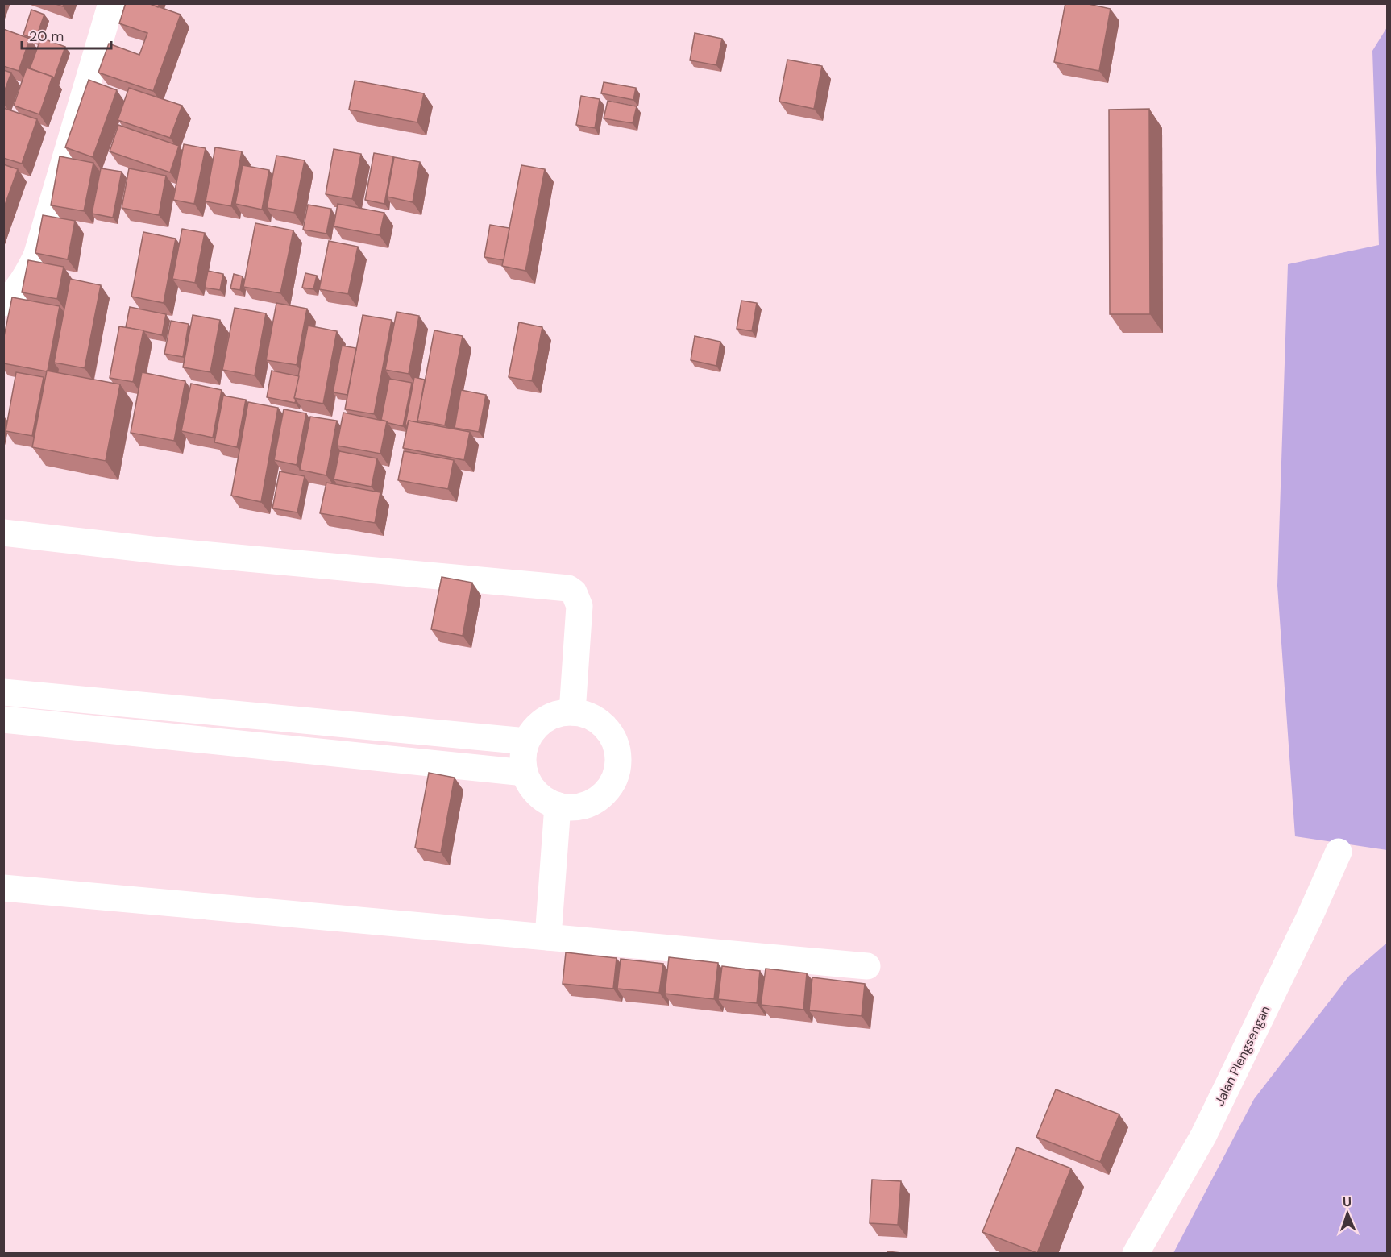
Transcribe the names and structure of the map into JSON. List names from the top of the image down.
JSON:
{
  "streets": {
    "street": ["Jalan Plengsengan"]
  },
  "scale_bar": "20 m",
  "north": "top"
}
